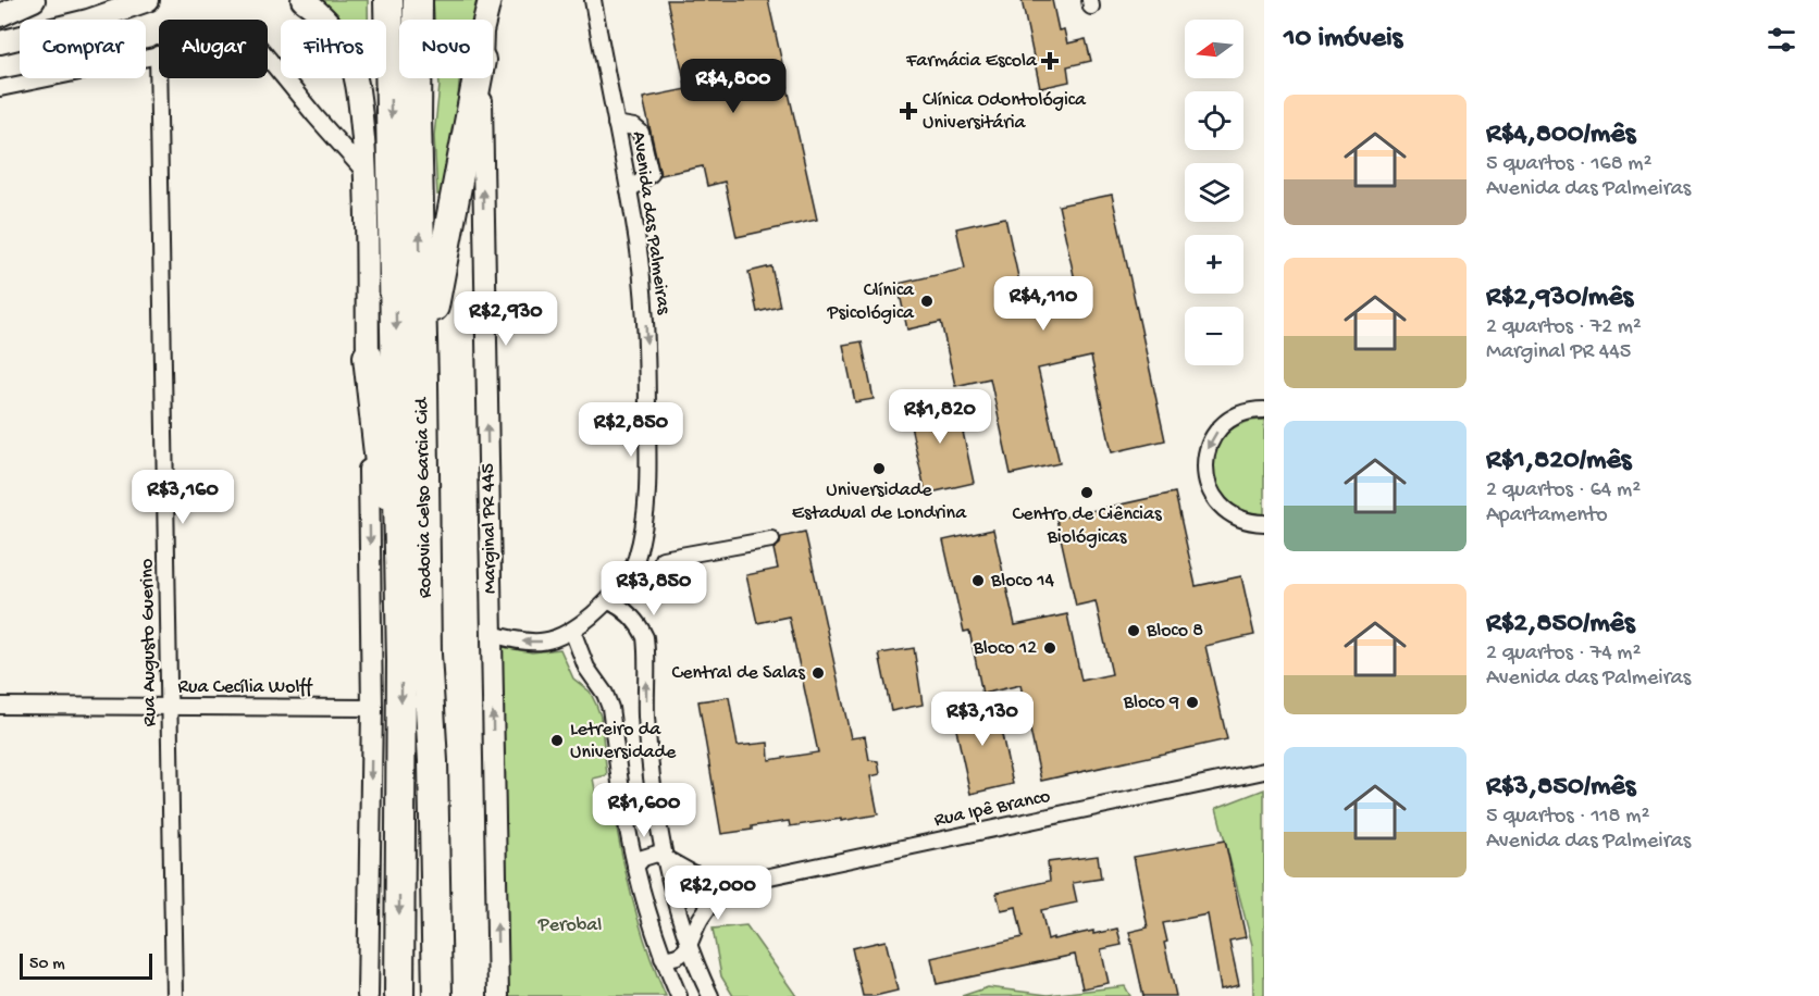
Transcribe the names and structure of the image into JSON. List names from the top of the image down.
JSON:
{
  "streets": {
    "highway": ["Rodovia Celso Garcia Cid"],
    "street": [
      "Avenida das Palmeiras",
      "Marginal PR 445",
      "Rua Augusto Guerino",
      "Rua Cecília Wolff",
      "Rua Ipê Branco"
    ]
  },
  "crossings": [
    ["Avenida das Palmeiras", "Marginal PR 445"],
    ["Rua Augusto Guerino", "Rua Cecília Wolff"]
  ],
  "one_way": ["Avenida das Palmeiras"],
  "parks": ["Perobal"],
  "places": {
    "health": ["Farmácia Escola", "Clínica Odontológica Universitária"],
    "other": [
      "Clínica Psicológica",
      "Universidade Estadual de Londrina",
      "Centro de Ciências Biológicas",
      "Bloco 14",
      "Bloco 8",
      "Bloco 12",
      "Central de Salas",
      "Bloco 9",
      "Letreiro da Universidade"
    ]
  },
  "scale_bar": "50 m",
  "north": "left",
  "page": {
    "heading": "10 imóveis",
    "map_buttons": ["+", "−"],
    "chip": [
      "Comprar",
      "Alugar",
      "Filtros",
      "Novo"
    ],
    "price": [
      "R$4,800",
      "R$4,110",
      "R$2,930",
      "R$1,820",
      "R$2,850",
      "R$3,160",
      "R$3,850",
      "R$3,130",
      "R$1,600",
      "R$2,000"
    ],
    "list": [
      {
        "name": "R$4,800/mês",
        "note": "5 quartos · 168 m² · Avenida das Palmeiras"
      },
      {
        "name": "R$2,930/mês",
        "note": "2 quartos · 72 m² · Marginal PR 445"
      },
      {
        "name": "R$1,820/mês",
        "note": "2 quartos · 64 m² · Apartamento"
      },
      {
        "name": "R$2,850/mês",
        "note": "2 quartos · 74 m² · Avenida das Palmeiras"
      },
      {
        "name": "R$3,850/mês",
        "note": "5 quartos · 118 m² · Avenida das Palmeiras"
      }
    ],
    "scale": "50 m"
  }
}
